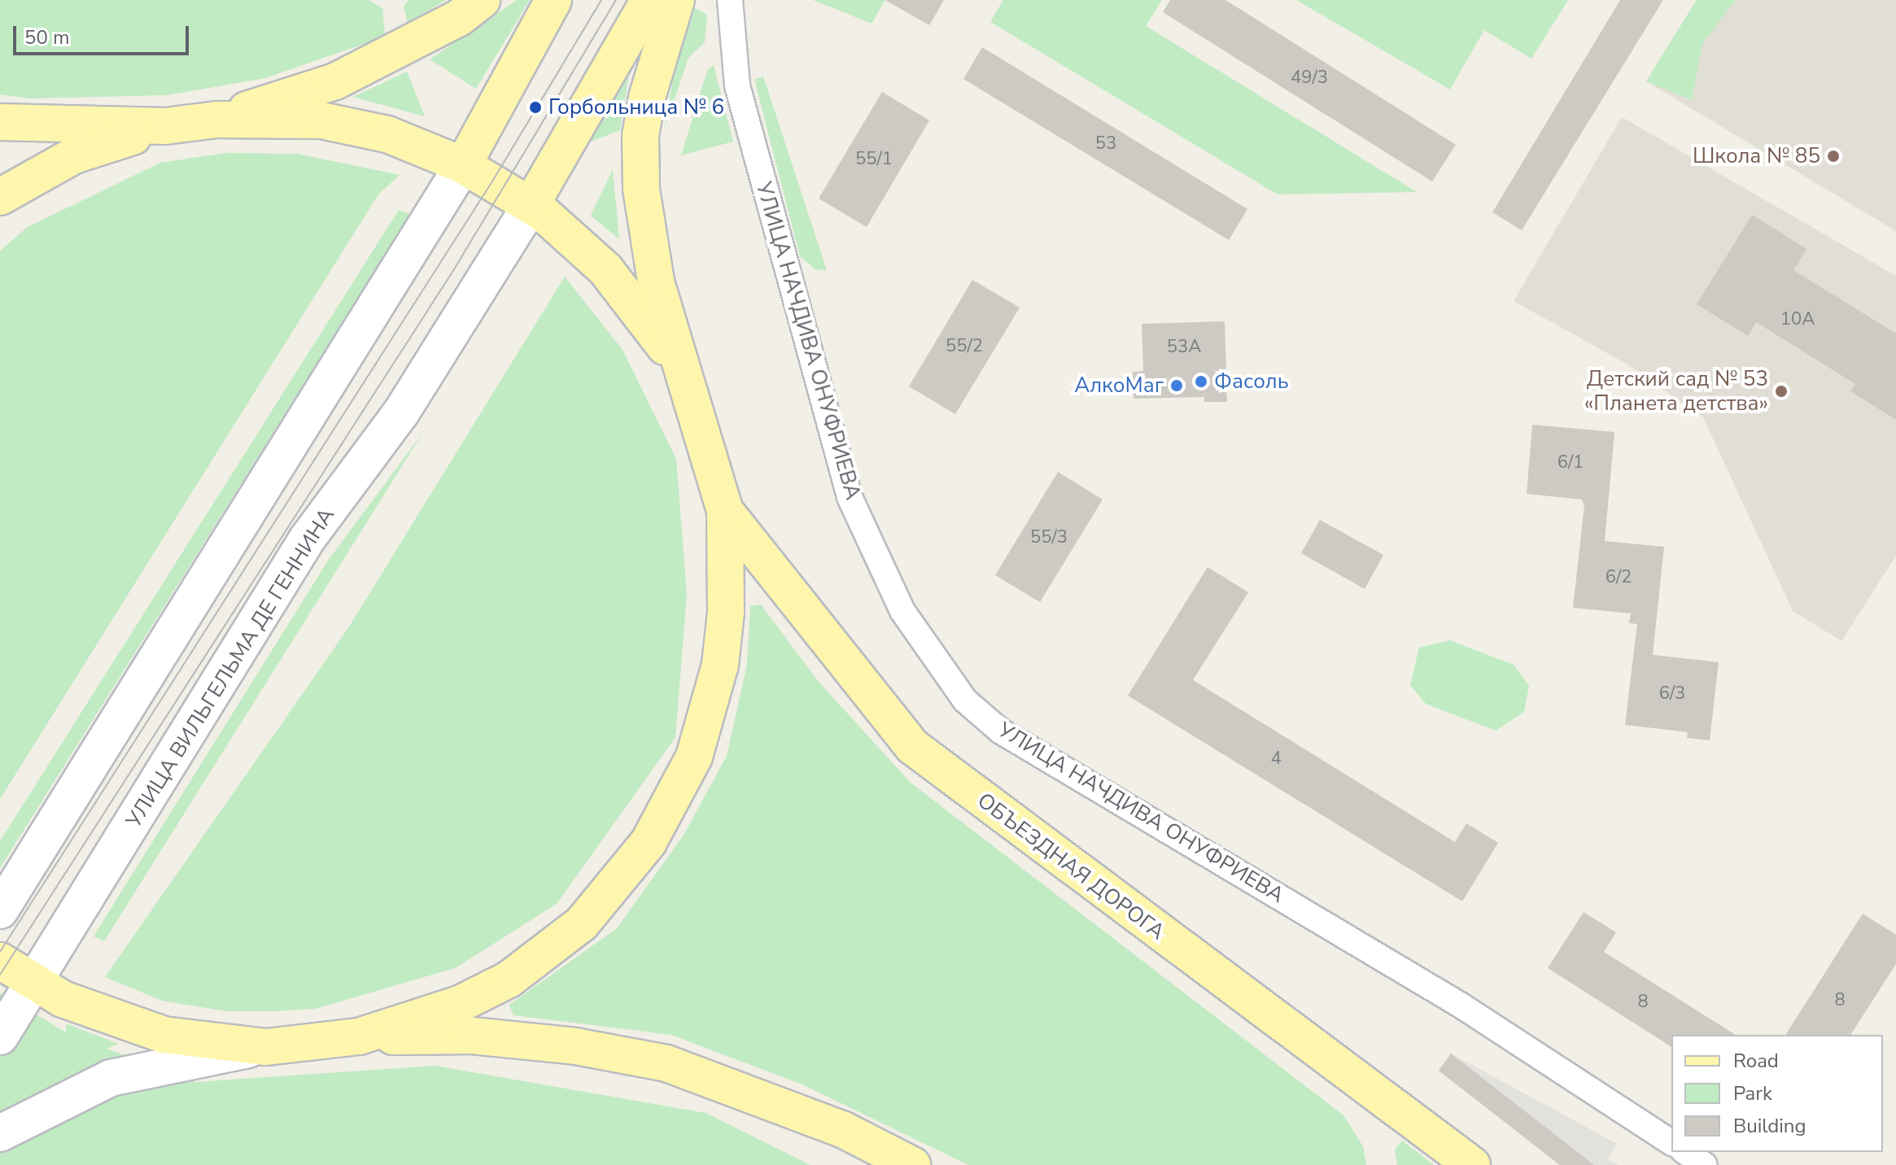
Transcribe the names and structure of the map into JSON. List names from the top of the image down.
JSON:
{
  "streets": {
    "main road": ["УЛИЦА ВИЛЬГЕЛЬМА ДЕ ГЕННИНА", "ОБЪЕЗДНАЯ ДОРОГА"],
    "street": ["УЛИЦА НАЧДИВА ОНУФРИЕВА"]
  },
  "places": [
    "Горбольница № 6",
    "Школа № 85",
    "Фасоль",
    "АлкоМаг",
    "Детский сад № 53 «Планета детства»"
  ],
  "house_numbers": [
    "49/3",
    "53",
    "55/1",
    "10А",
    "55/2",
    "53А",
    "6/1",
    "55/3",
    "6/2",
    "6/3",
    "4",
    "8",
    "8"
  ],
  "legend": ["Road", "Park", "Building"],
  "scale_bar": "50 m"
}
